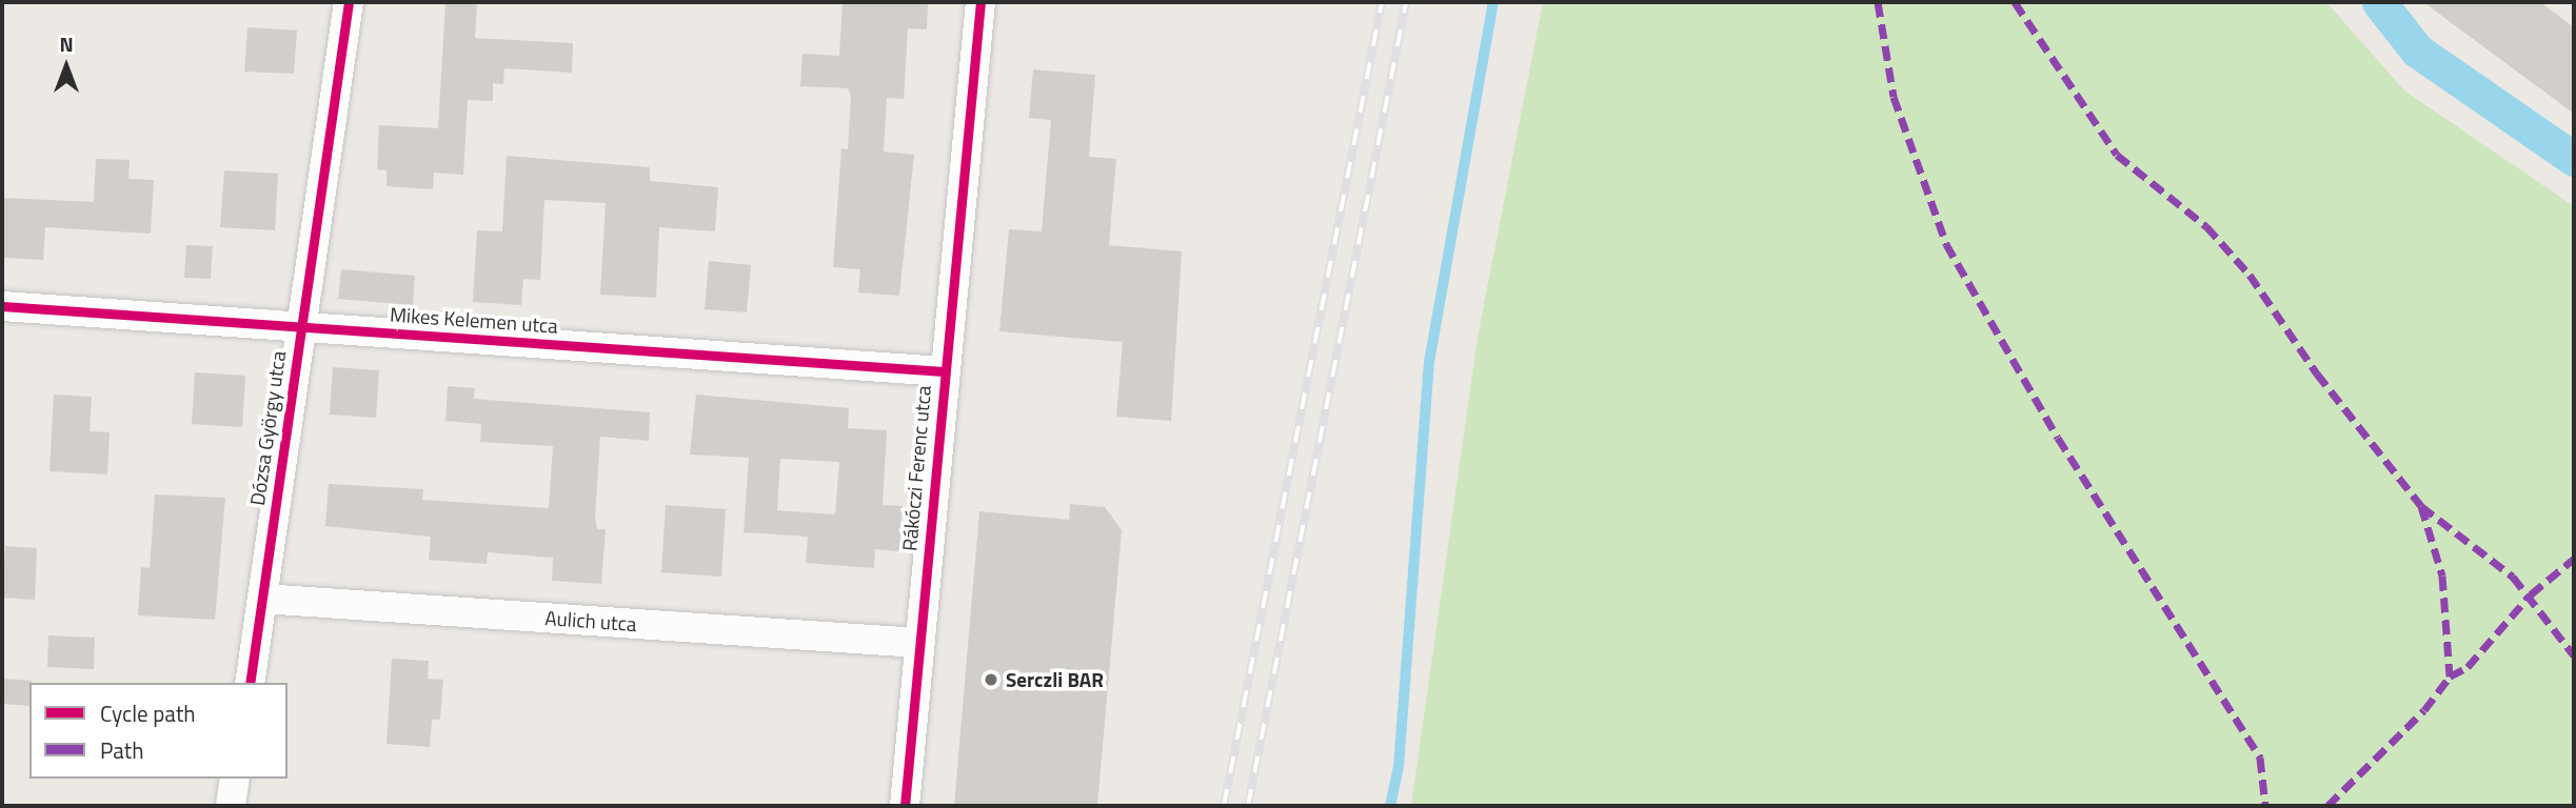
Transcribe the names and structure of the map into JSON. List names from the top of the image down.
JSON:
{
  "streets": {
    "street": [
      "Mikes Kelemen utca",
      "Dózsa György utca",
      "Rákóczi Ferenc utca",
      "Aulich utca"
    ]
  },
  "crossings": [
    ["Mikes Kelemen utca", "Dózsa György utca"],
    ["Mikes Kelemen utca", "Rákóczi Ferenc utca"],
    ["Dózsa György utca", "Aulich utca"],
    ["Rákóczi Ferenc utca", "Aulich utca"]
  ],
  "places": ["Serczli BAR"],
  "legend": ["Cycle path", "Path"],
  "north": "top"
}
